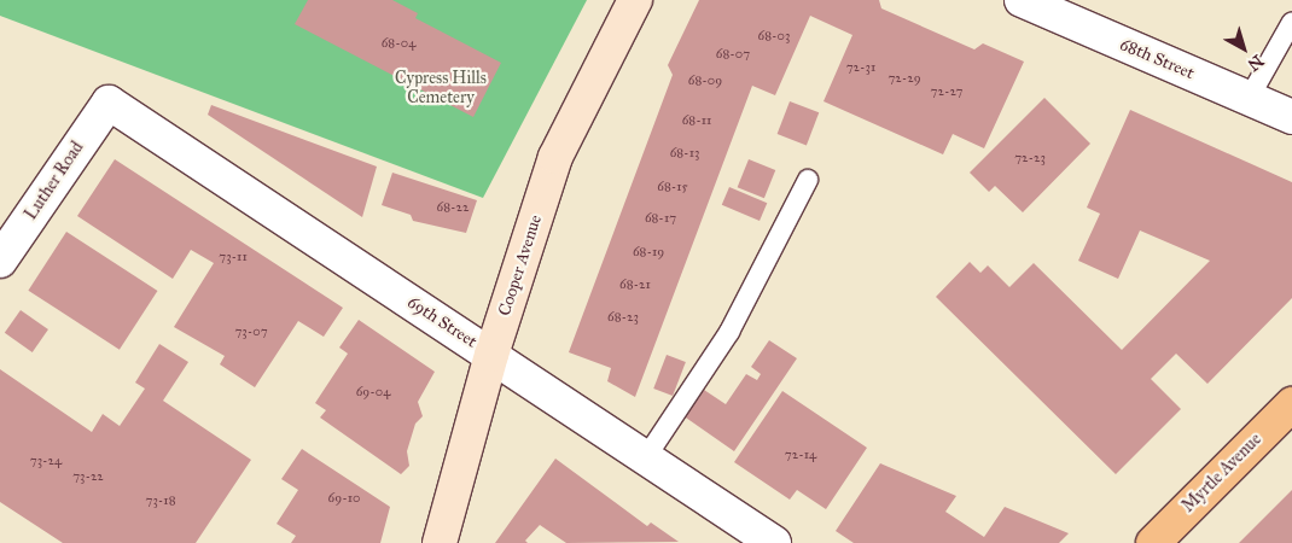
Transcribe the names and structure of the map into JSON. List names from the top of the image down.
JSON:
{
  "streets": {
    "main road": ["Cooper Avenue", "Myrtle Avenue"],
    "street": ["68th Street", "Luther Road", "69th Street"]
  },
  "crossings": [
    ["Luther Road", "69th Street"],
    ["Cooper Avenue", "69th Street"]
  ],
  "parks": ["Cypress Hills Cemetery"],
  "house_numbers": [
    "68-03",
    "68-04",
    "68-07",
    "72-31",
    "72-29",
    "68-09",
    "72-27",
    "68-11",
    "68-13",
    "72-23",
    "68-15",
    "68-22",
    "68-17",
    "68-19",
    "73-11",
    "68-21",
    "68-23",
    "73-07",
    "69-04",
    "72-14",
    "73-24",
    "73-22",
    "69-10",
    "73-18"
  ],
  "north": "bottom right"
}
